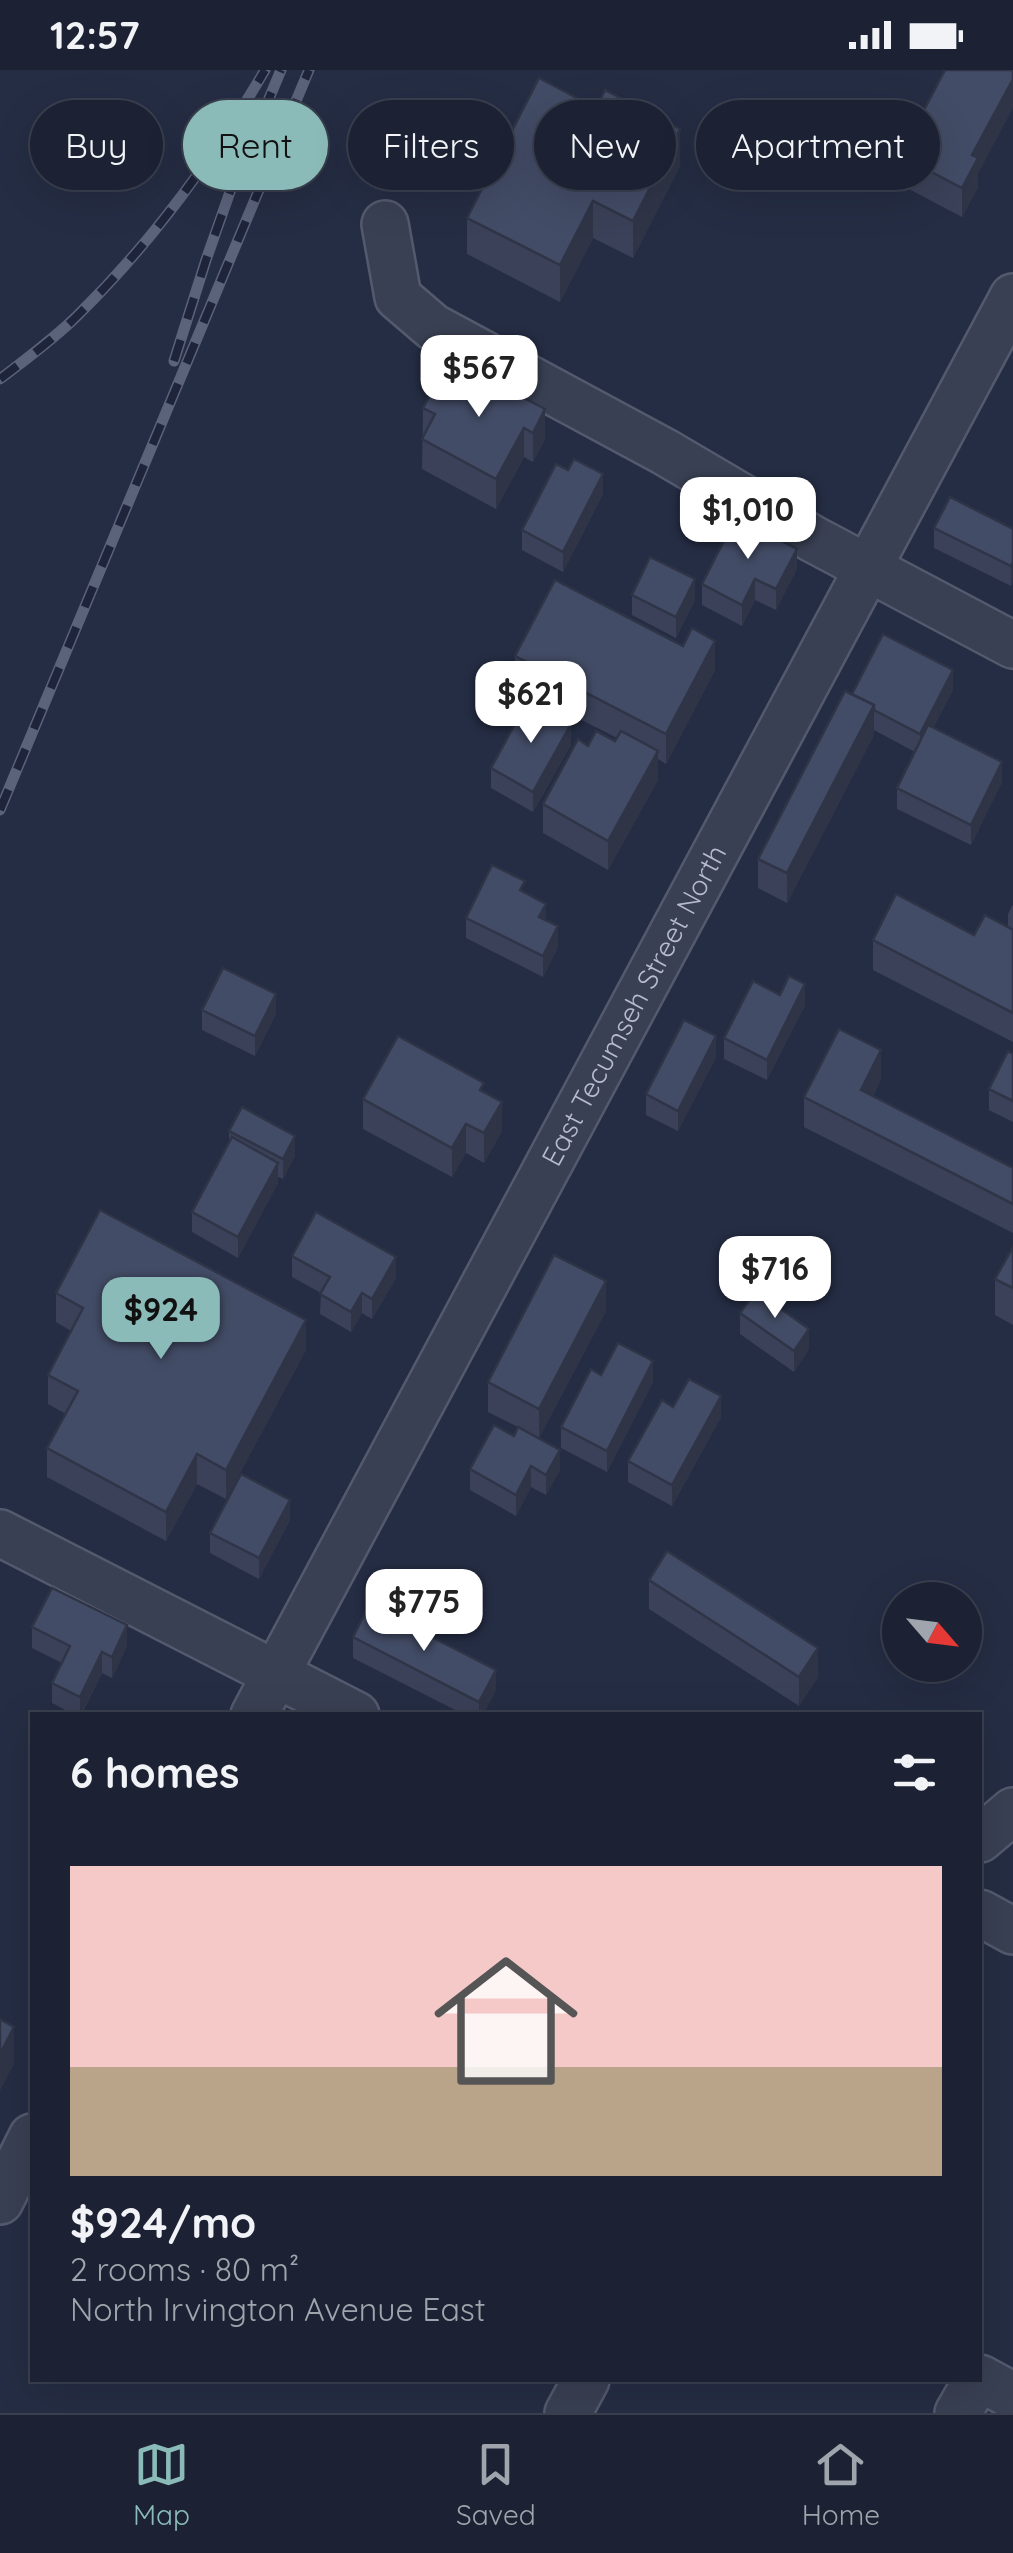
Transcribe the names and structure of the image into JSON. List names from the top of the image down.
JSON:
{
  "streets": {
    "street": ["East Tecumseh Street North"]
  },
  "north": "bottom right",
  "page": {
    "status": "12:57",
    "chip": [
      "Buy",
      "Rent",
      "Filters",
      "New",
      "Apartment"
    ],
    "price": [
      "$567",
      "$1,010",
      "$621",
      "$716",
      "$924",
      "$775"
    ],
    "heading": "6 homes",
    "list": [
      {
        "name": "$924/mo",
        "note": "2 rooms · 80 m² · North Irvington Avenue East"
      }
    ],
    "tabs": ["Map", "Saved", "Home"]
  }
}
